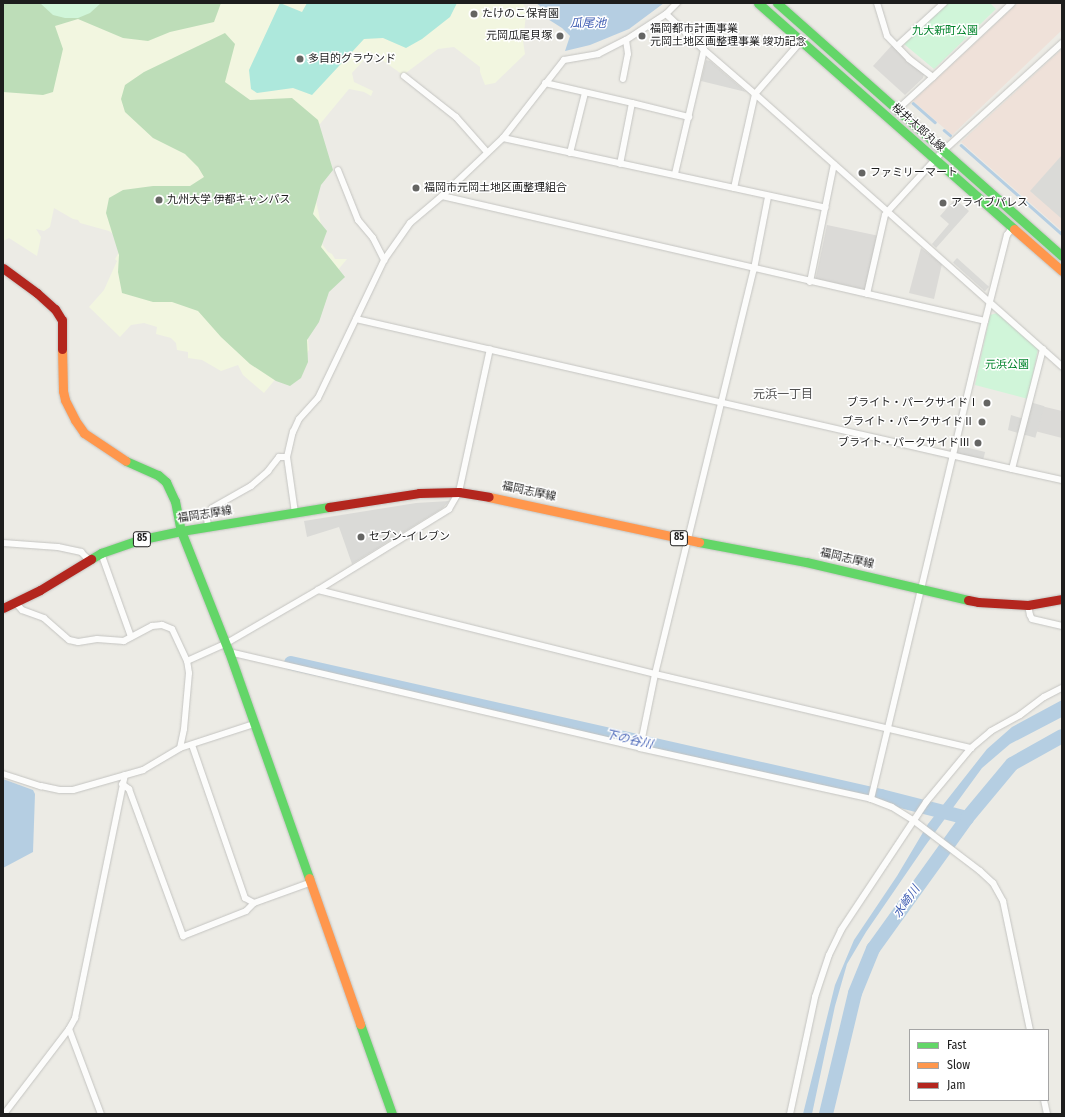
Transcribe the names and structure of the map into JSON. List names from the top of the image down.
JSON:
{
  "streets": {
    "main road": ["桜井太郎丸線", "福岡志摩線", "85"]
  },
  "districts": ["元浜一丁目"],
  "water": ["瓜尾池", "下の谷川", "水崎川"],
  "parks": ["九大新町公園", "元浜公園"],
  "places": [
    "たけのこ保育園",
    "元岡瓜尾貝塚",
    "福岡都市計画事業 元岡土地区画整理事業 竣功記念",
    "多目的グラウンド",
    "ファミリーマート",
    "福岡市元岡土地区画整理組合",
    "九州大学 伊都キャンパス",
    "アライブパレス",
    "ブライト・パークサイドⅠ",
    "ブライト・パークサイドⅡ",
    "ブライト・パークサイドⅢ",
    "セブン-イレブン"
  ],
  "legend": ["Fast", "Slow", "Jam"]
}
